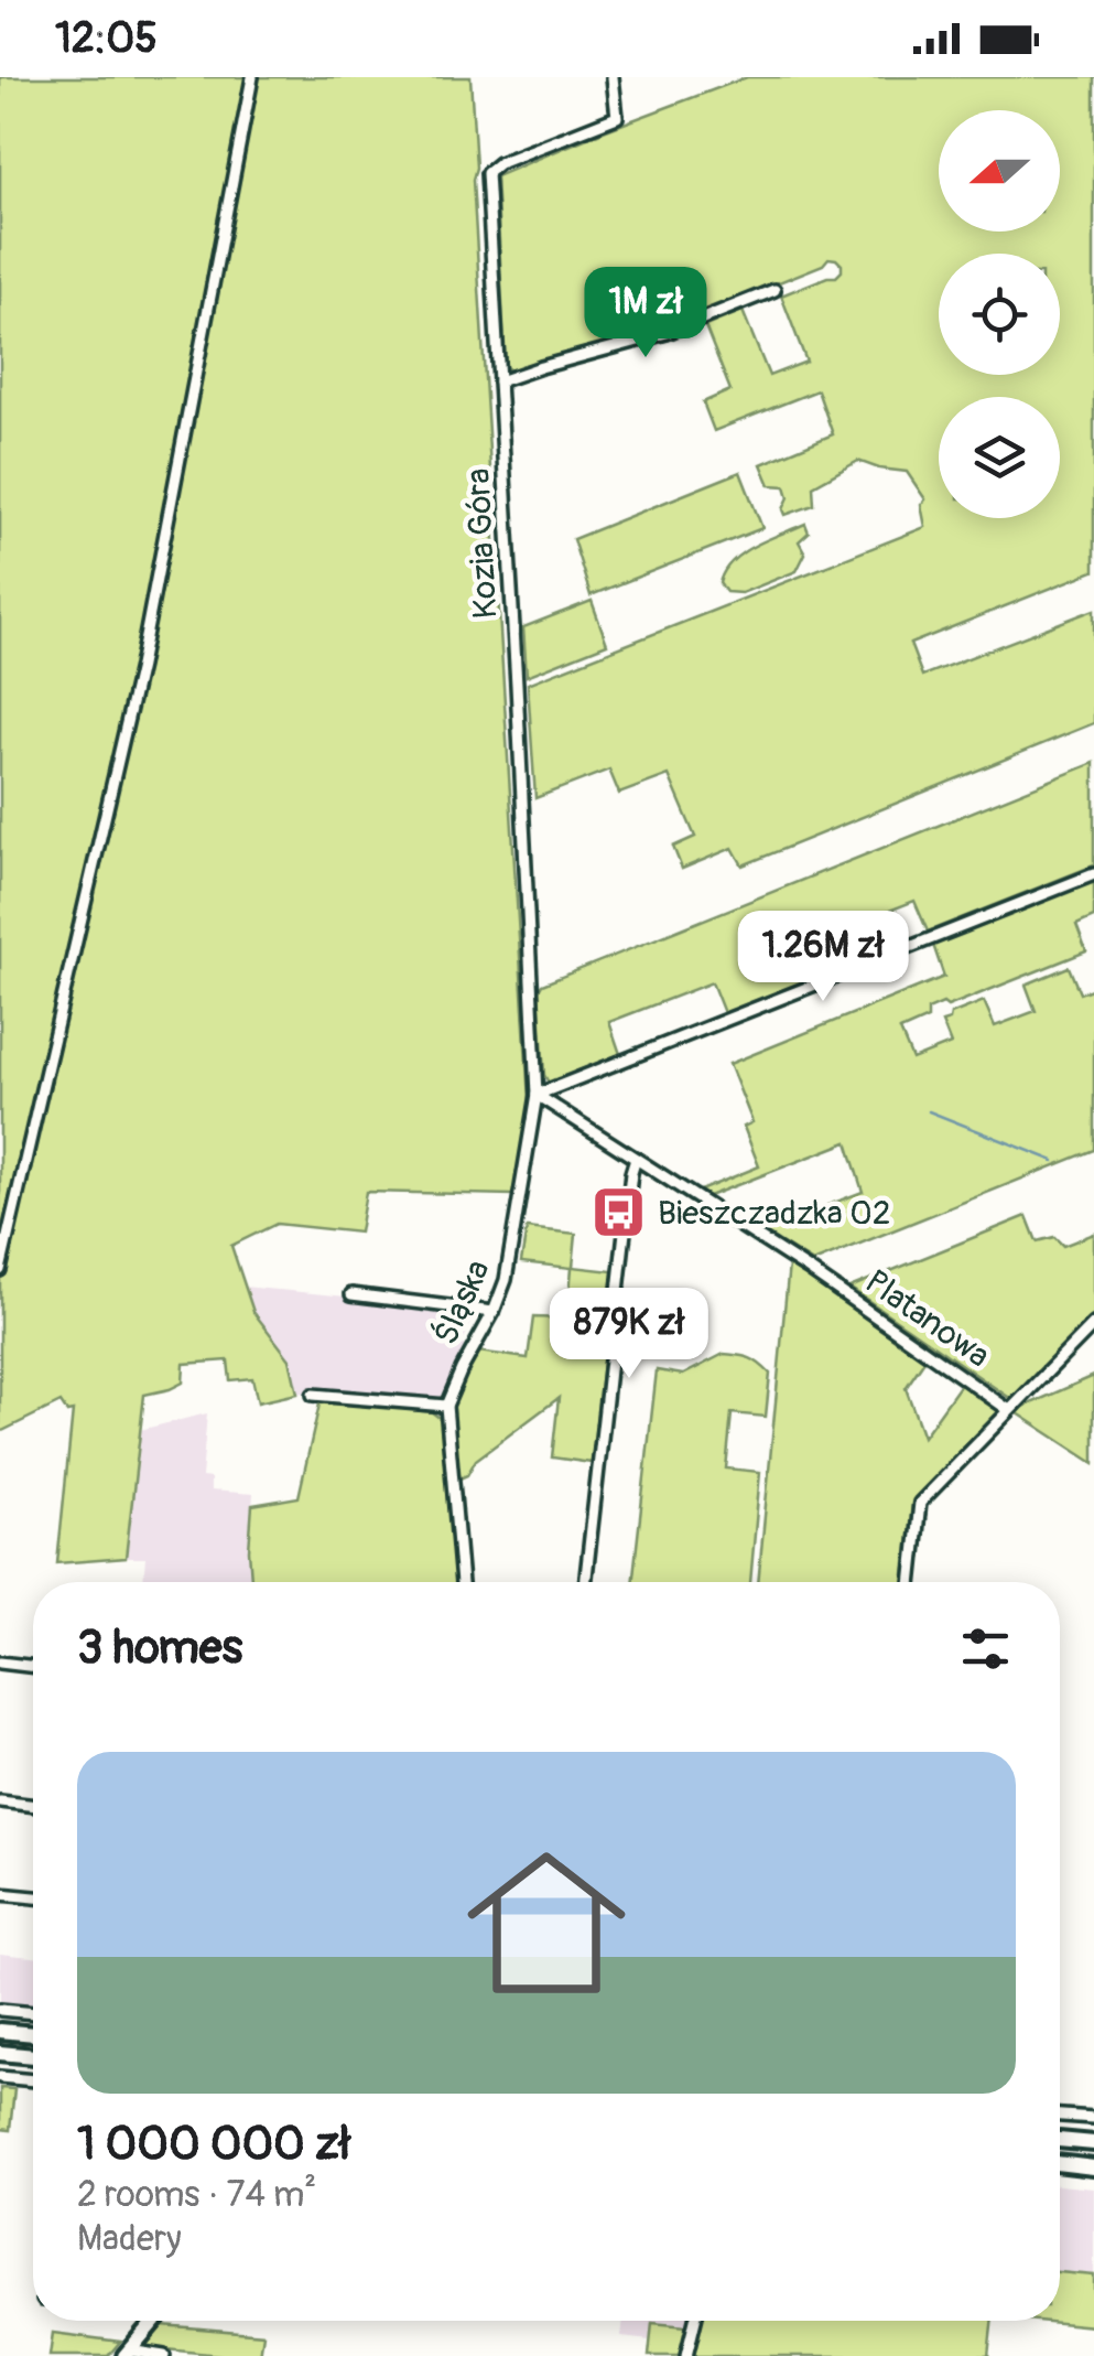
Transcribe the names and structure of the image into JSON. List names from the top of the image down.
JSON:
{
  "streets": {
    "street": ["Kozia Góra", "Śląska", "Platanowa"]
  },
  "crossings": [
    ["Kozia Góra", "Śląska"],
    ["Kozia Góra", "Platanowa"],
    ["Śląska", "Platanowa"]
  ],
  "places": {
    "bus stop": ["Bieszczadzka 02"]
  },
  "north": "left",
  "page": {
    "status": "12:05",
    "price": ["1M zł", "1.26M zł", "879K zł"],
    "heading": "3 homes",
    "list": [
      {
        "name": "1 000 000 zł",
        "note": "2 rooms · 74 m² · Madery"
      }
    ]
  }
}
